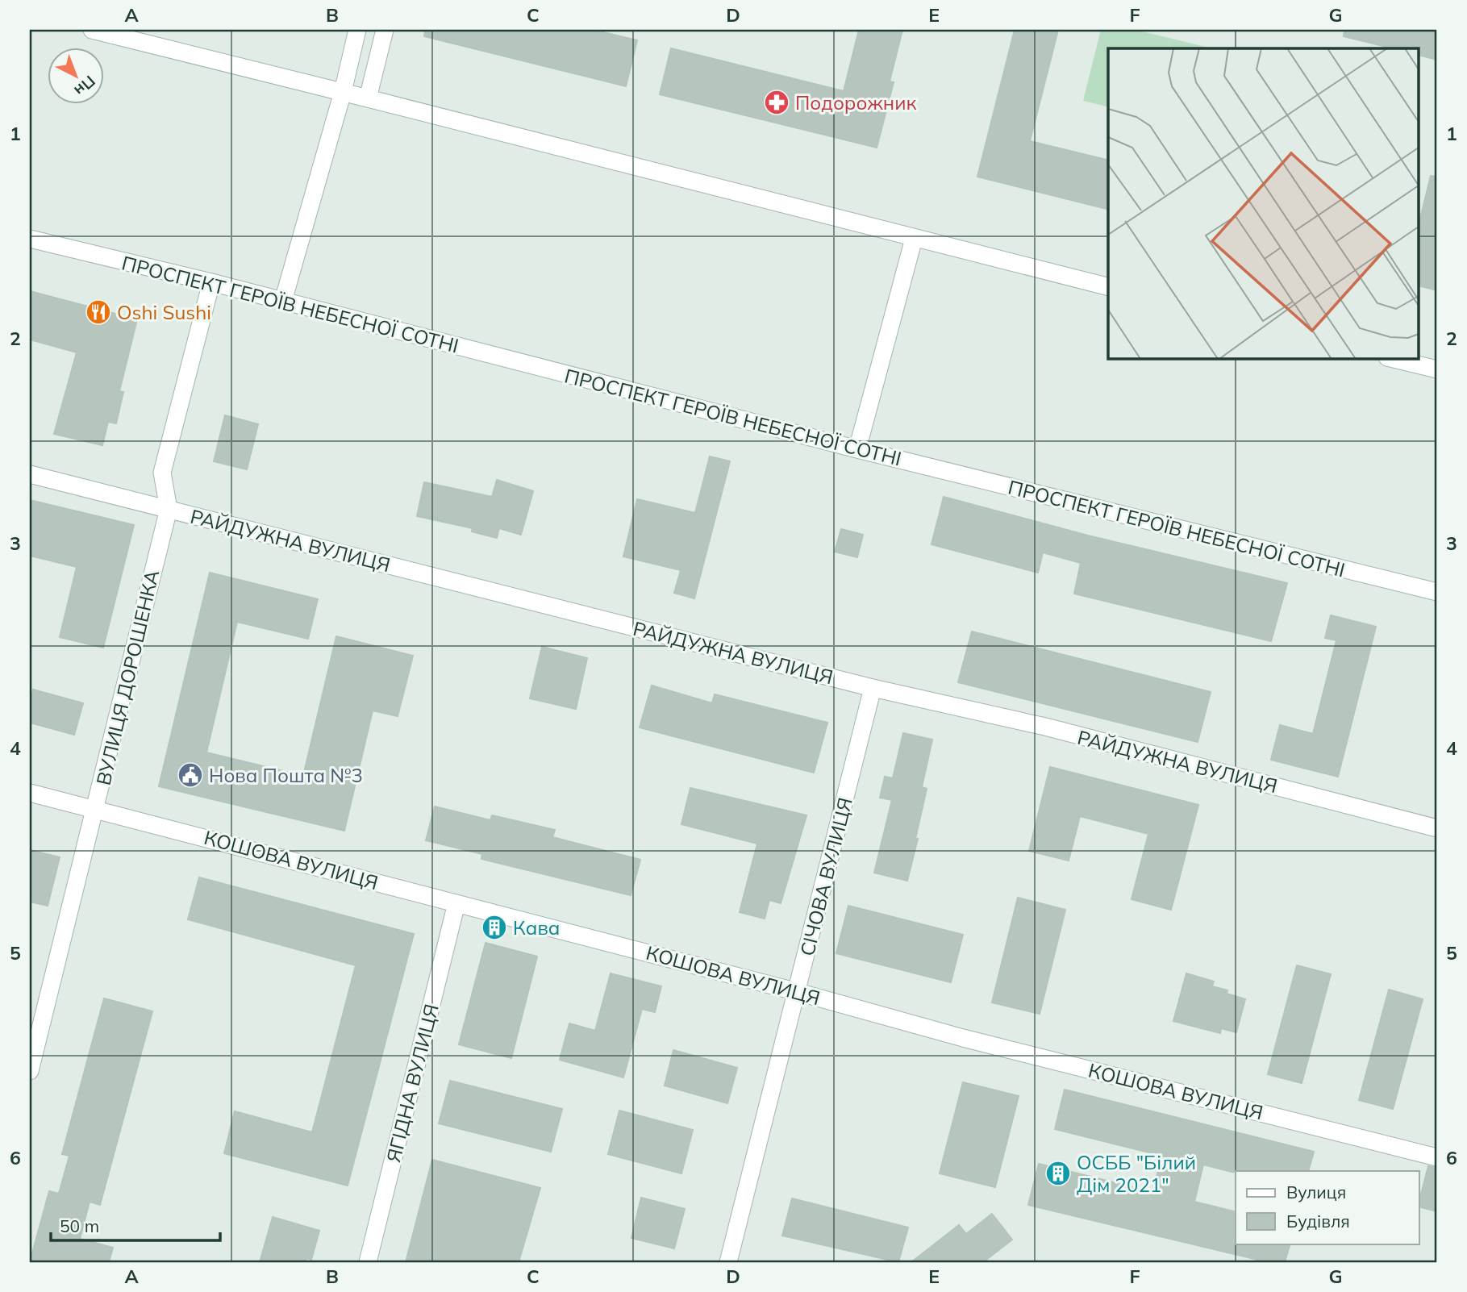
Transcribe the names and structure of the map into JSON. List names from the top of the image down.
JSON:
{
  "streets": {
    "street": [
      "ПРОСПЕКТ ГЕРОЇВ НЕБЕСНОЇ СОТНІ",
      "РАЙДУЖНА ВУЛИЦЯ",
      "ВУЛИЦЯ ДОРОШЕНКА",
      "КОШОВА ВУЛИЦЯ",
      "СІЧОВА ВУЛИЦЯ",
      "ЯГІДНА ВУЛИЦЯ"
    ]
  },
  "crossings": [
    ["ПРОСПЕКТ ГЕРОЇВ НЕБЕСНОЇ СОТНІ", "ВУЛИЦЯ ДОРОШЕНКА"],
    ["РАЙДУЖНА ВУЛИЦЯ", "ВУЛИЦЯ ДОРОШЕНКА"],
    ["РАЙДУЖНА ВУЛИЦЯ", "СІЧОВА ВУЛИЦЯ"],
    ["ВУЛИЦЯ ДОРОШЕНКА", "КОШОВА ВУЛИЦЯ"],
    ["КОШОВА ВУЛИЦЯ", "СІЧОВА ВУЛИЦЯ"],
    ["КОШОВА ВУЛИЦЯ", "ЯГІДНА ВУЛИЦЯ"]
  ],
  "places": {
    "pharmacy": ["Подорожник"],
    "restaurant": ["Oshi Sushi"],
    "public building": ["Нова Пошта №3"],
    "building": ["Кава", "ОСББ \"Білий Дім 2021\""]
  },
  "legend": ["Вулиця", "Будівля"],
  "scale_bar": "50 m",
  "north": "bottom right",
  "grid": {
    "columns": [
      "A",
      "B",
      "C",
      "D",
      "E",
      "F",
      "G"
    ],
    "rows": [
      "1",
      "2",
      "3",
      "4",
      "5",
      "6"
    ]
  }
}
